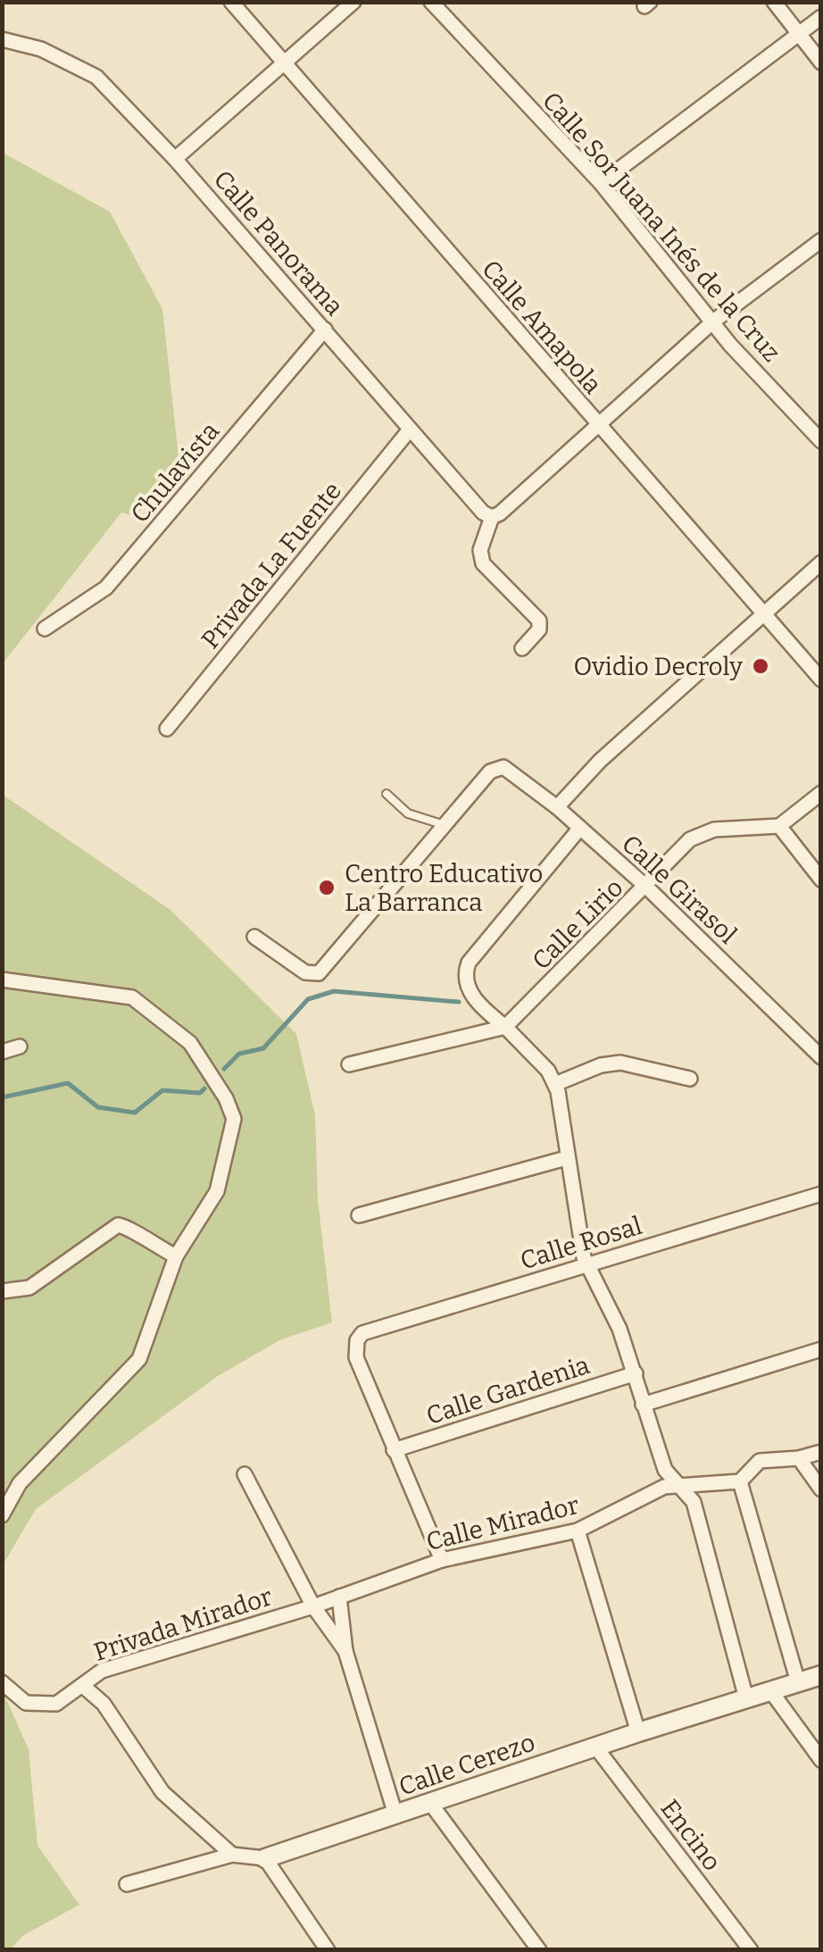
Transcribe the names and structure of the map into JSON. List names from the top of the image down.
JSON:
{
  "streets": {
    "street": [
      "Calle Sor Juana Inés de la Cruz",
      "Calle Panorama",
      "Calle Amapola",
      "Chulavista",
      "Privada La Fuente",
      "Calle Girasol",
      "Calle Lirio",
      "Calle Rosal",
      "Calle Gardenia",
      "Calle Mirador",
      "Privada Mirador",
      "Calle Cerezo",
      "Encino"
    ]
  },
  "crossings": [
    ["Calle Panorama", "Chulavista"],
    ["Calle Panorama", "Privada La Fuente"],
    ["Calle Girasol", "Calle Lirio"],
    ["Calle Rosal", "Calle Gardenia"],
    ["Calle Mirador", "Privada Mirador"],
    ["Calle Cerezo", "Encino"]
  ],
  "places": ["Ovidio Decroly", "Centro Educativo La Barranca"]
}
